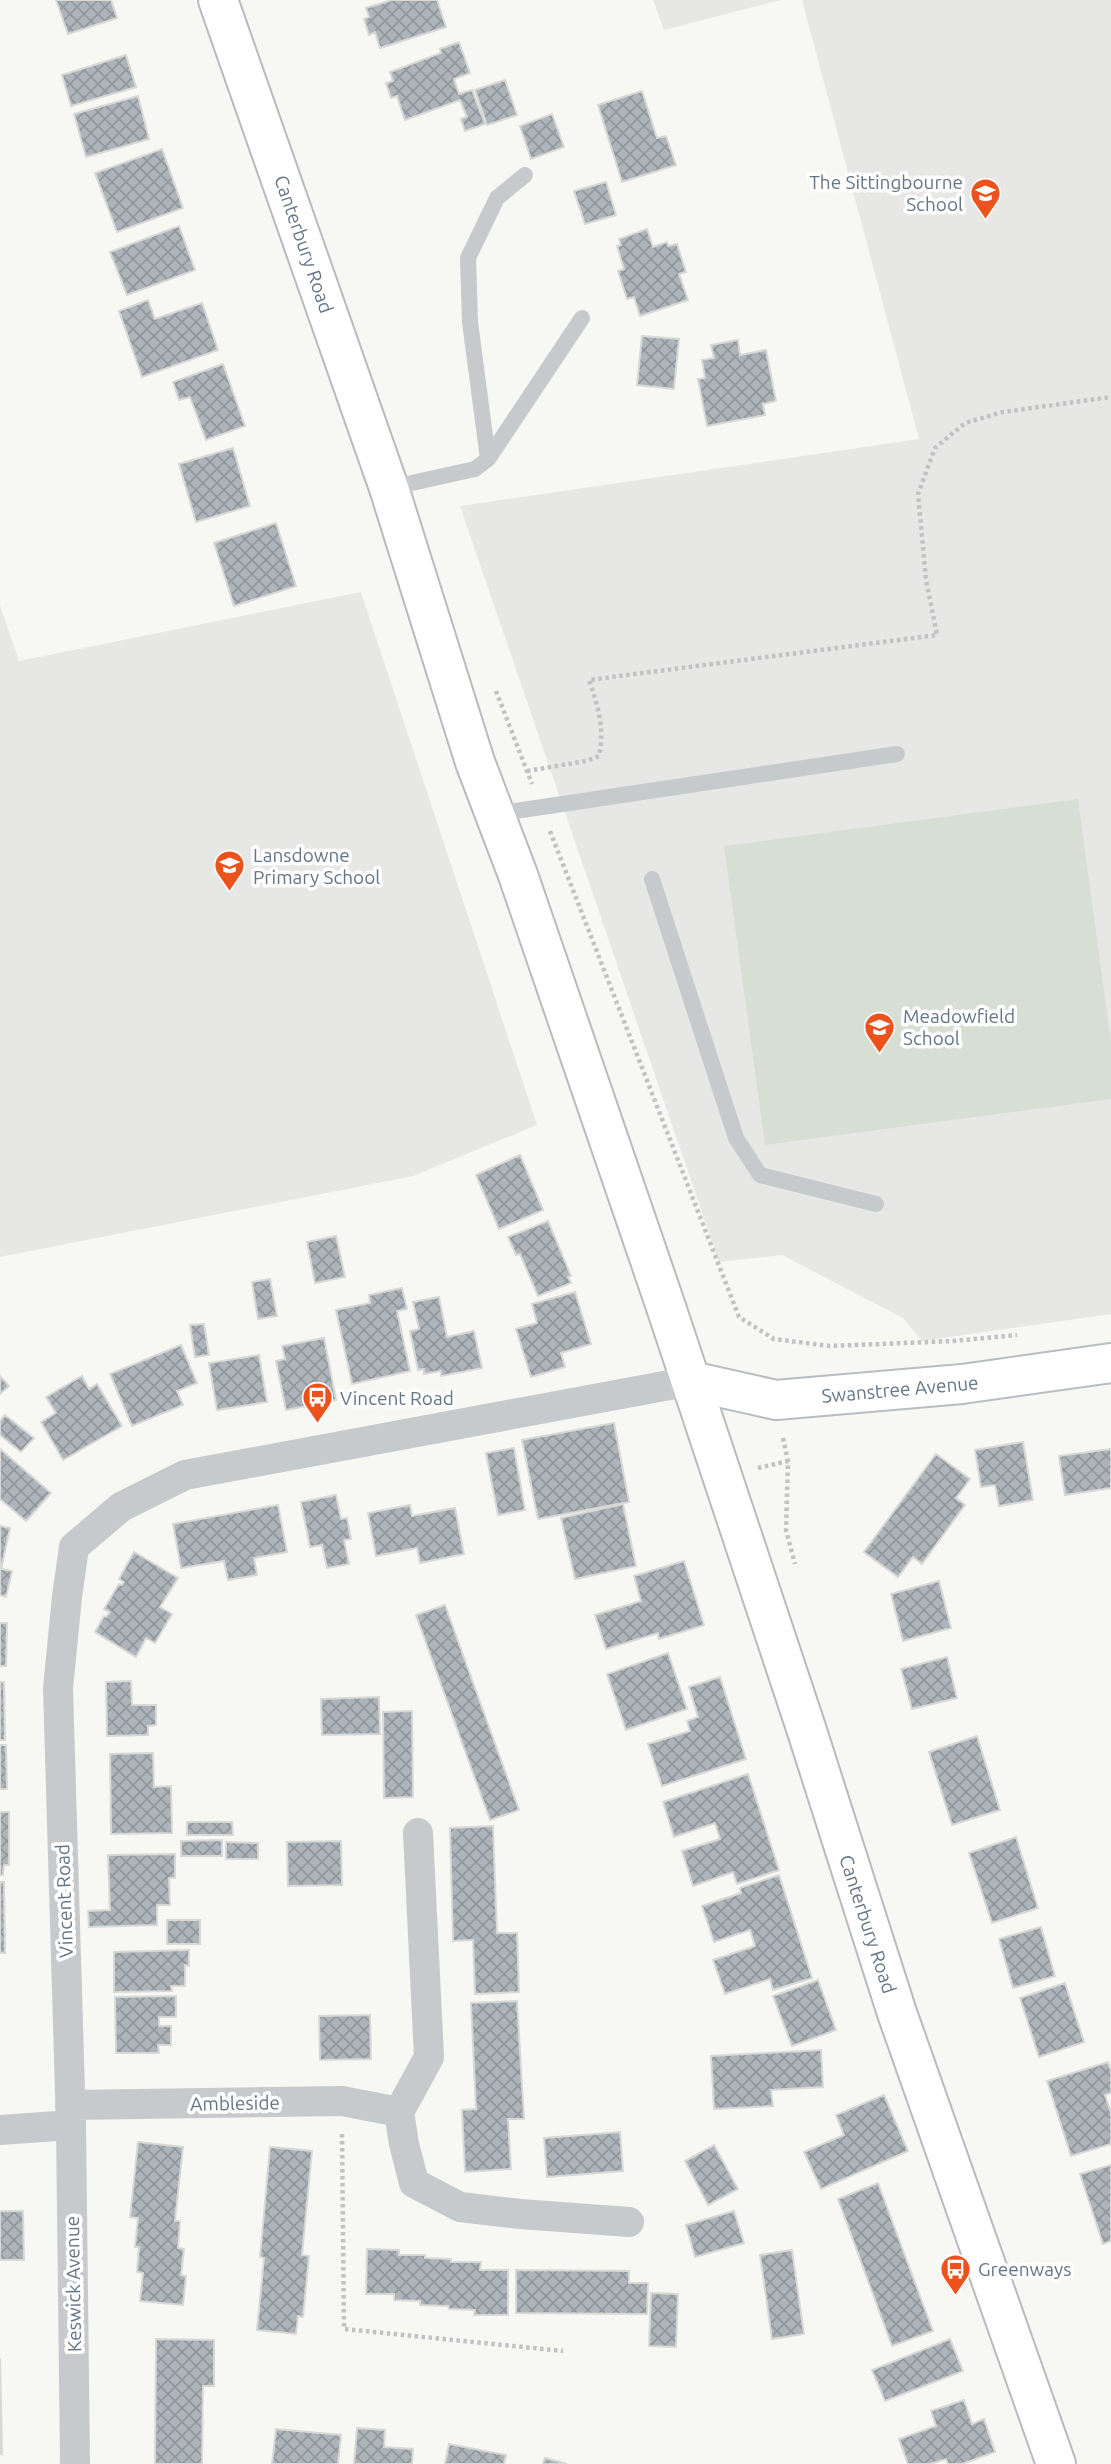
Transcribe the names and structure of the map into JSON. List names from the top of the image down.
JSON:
{
  "streets": {
    "main road": ["Canterbury Road", "Swanstree Avenue"],
    "street": ["Vincent Road", "Ambleside", "Keswick Avenue"]
  },
  "crossings": [
    ["Canterbury Road", "Swanstree Avenue"],
    ["Canterbury Road", "Vincent Road"],
    ["Swanstree Avenue", "Vincent Road"],
    ["Vincent Road", "Ambleside"],
    ["Vincent Road", "Keswick Avenue"],
    ["Ambleside", "Keswick Avenue"]
  ],
  "places": {
    "school or university": ["The Sittingbourne School", "Lansdowne Primary School", "Meadowfield School"],
    "bus stop": ["Vincent Road", "Greenways"]
  }
}
